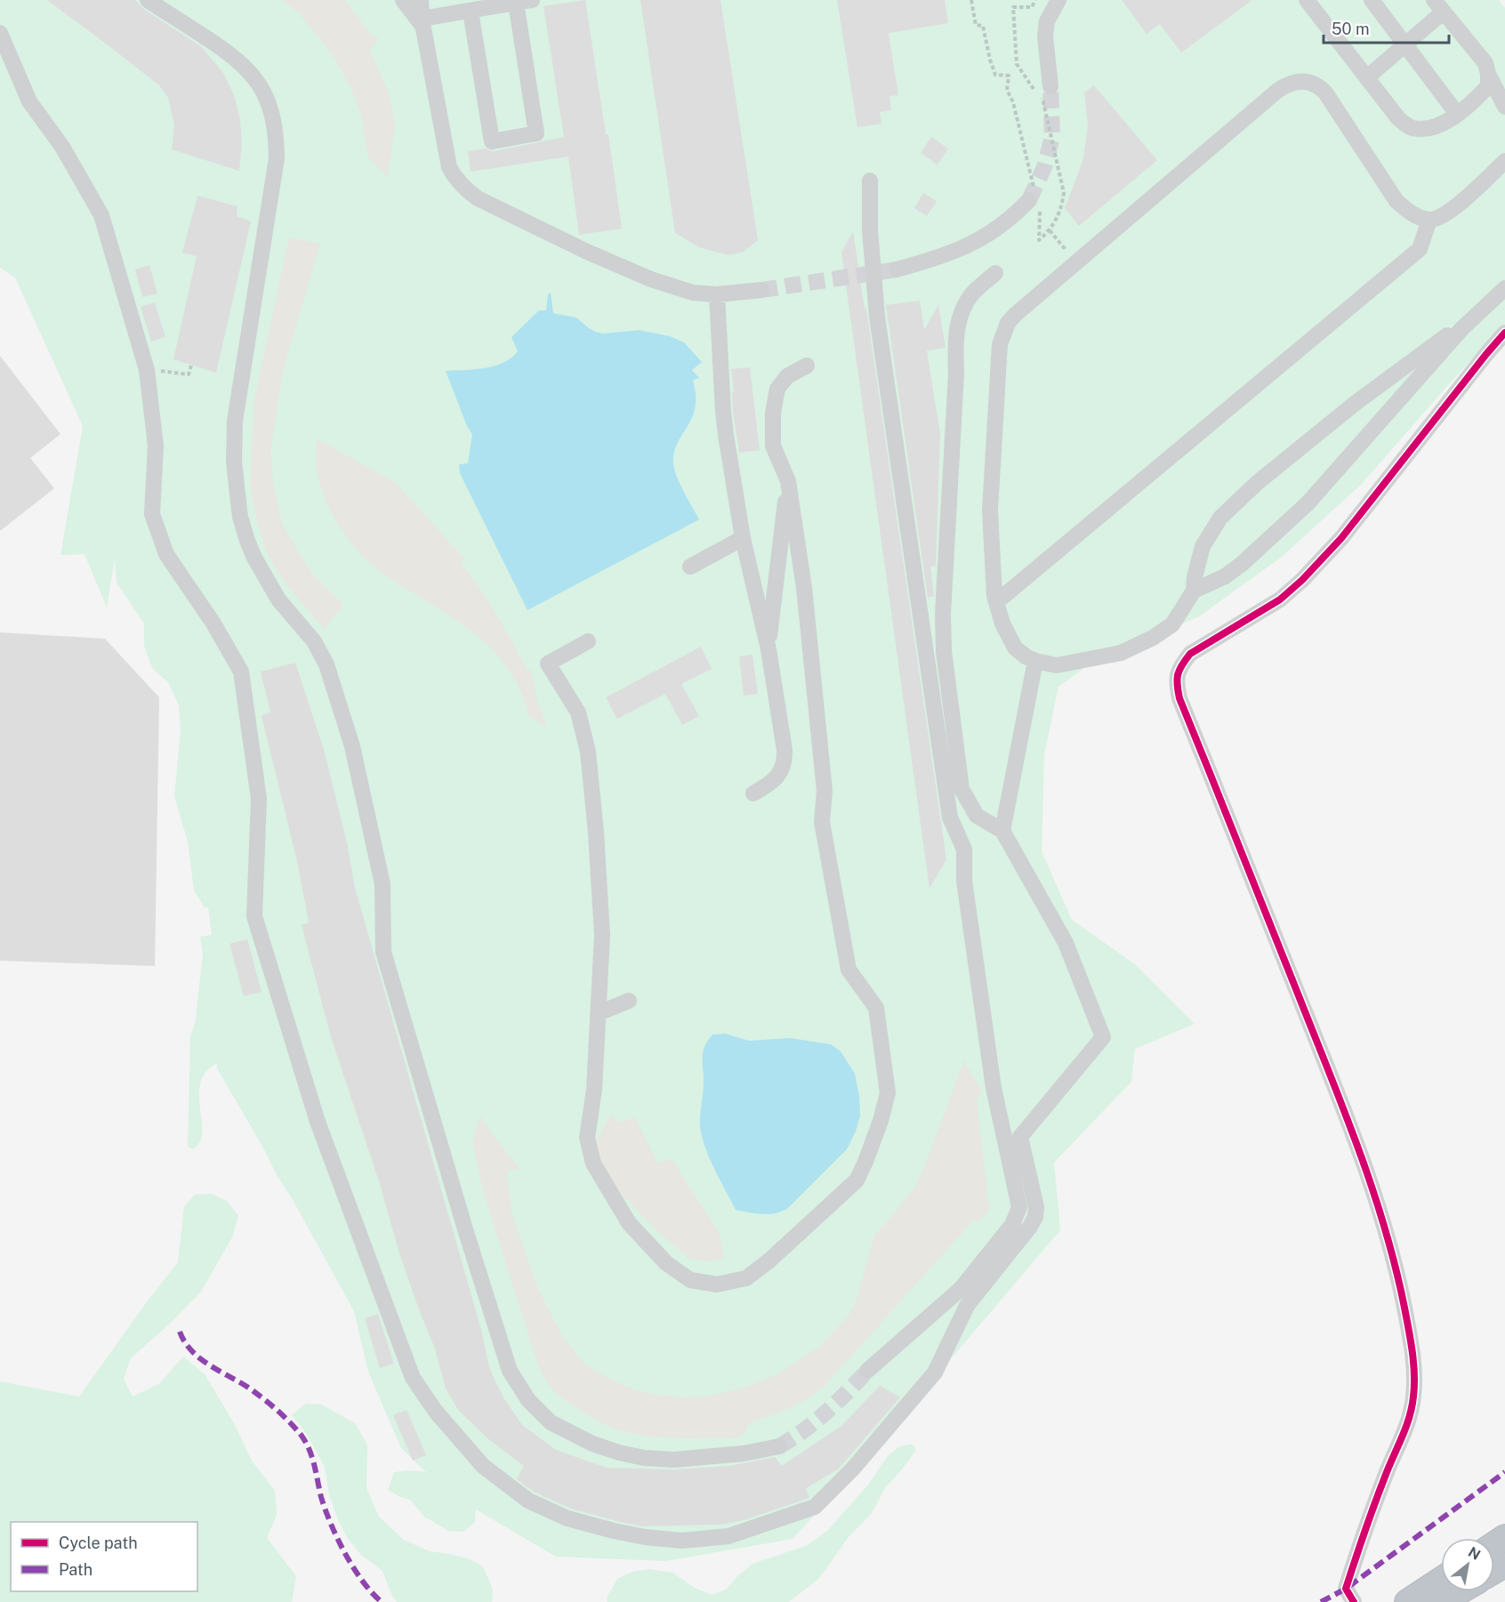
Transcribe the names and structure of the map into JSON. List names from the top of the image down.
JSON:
{
  "legend": ["Cycle path", "Path"],
  "scale_bar": "50 m",
  "north": "top right"
}
